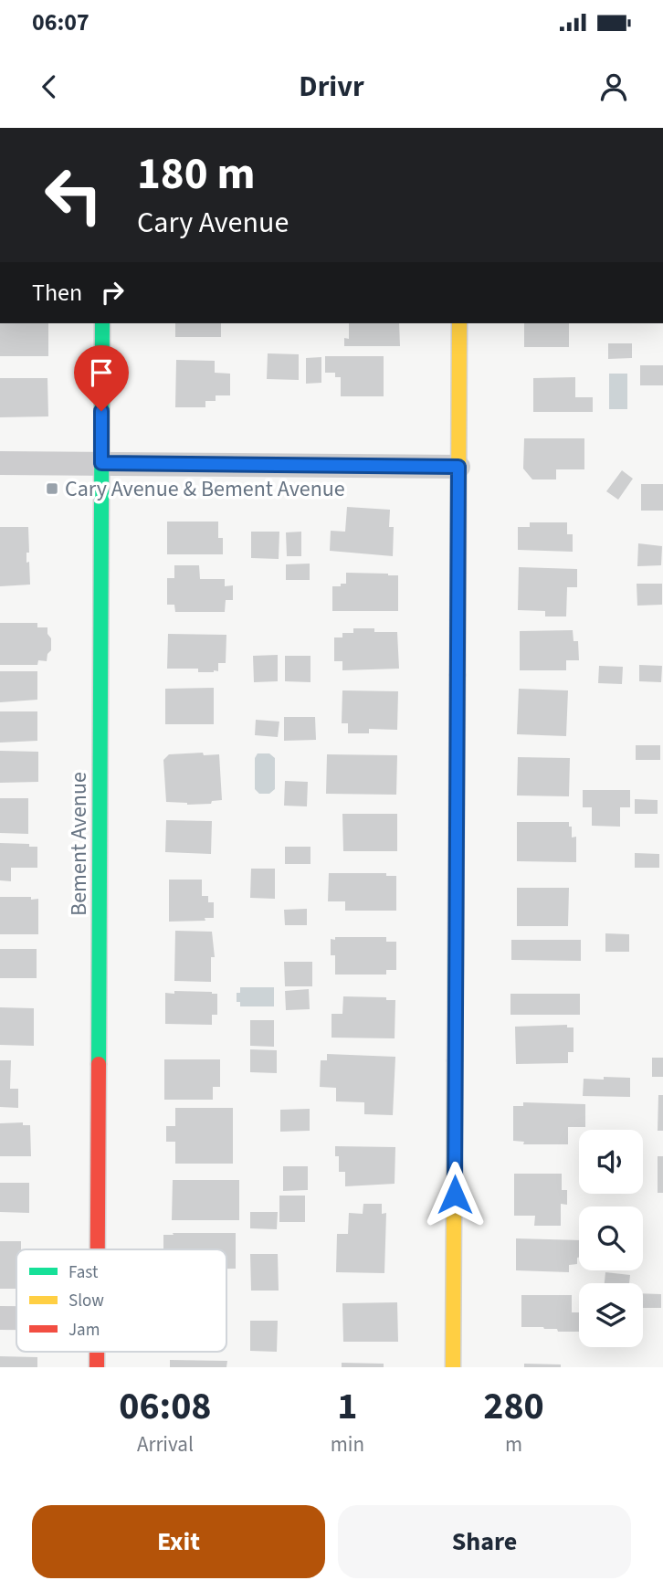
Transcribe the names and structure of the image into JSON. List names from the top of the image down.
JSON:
{
  "streets": {
    "street": ["Bement Avenue"]
  },
  "places": {
    "transit": ["Cary Avenue & Bement Avenue"]
  },
  "legend": ["Fast", "Slow", "Jam"],
  "page": {
    "status": "06:07",
    "header": "Drivr",
    "turn": ["180 m", "Cary Avenue"],
    "then": "Then",
    "eta": [
      "06:08",
      "Arrival",
      "1",
      "min",
      "280",
      "m"
    ],
    "buttons": ["Exit", "Share"]
  }
}
